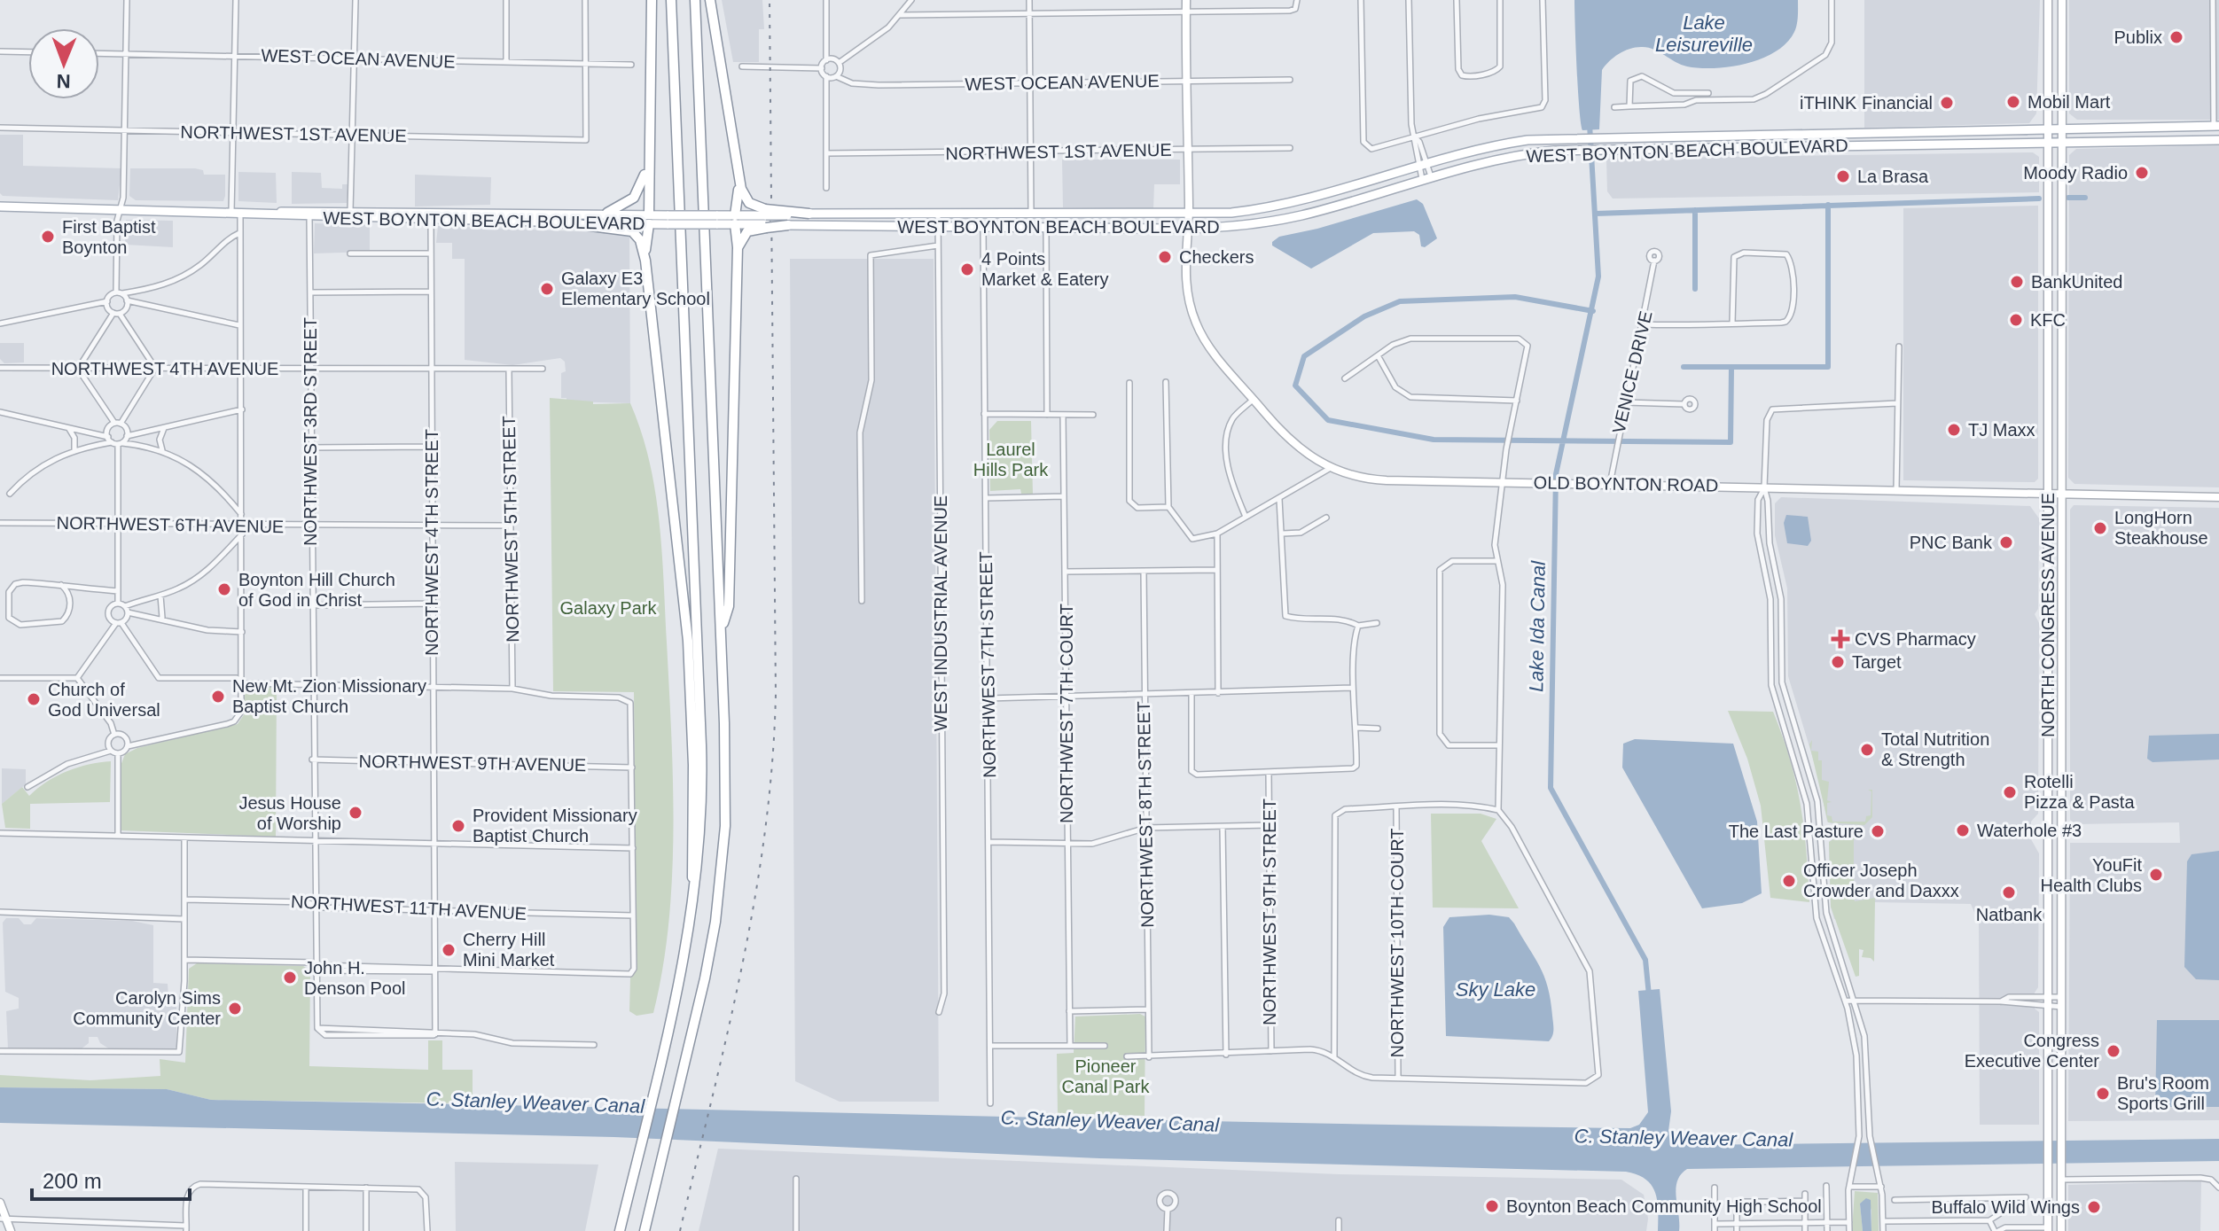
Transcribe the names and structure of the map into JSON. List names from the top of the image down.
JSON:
{
  "streets": {
    "main road": ["WEST BOYNTON BEACH BOULEVARD", "OLD BOYNTON ROAD", "NORTH CONGRESS AVENUE"],
    "street": [
      "WEST OCEAN AVENUE",
      "NORTHWEST 1ST AVENUE",
      "NORTHWEST 4TH AVENUE",
      "VENICE DRIVE",
      "NORTHWEST 3RD STREET",
      "NORTHWEST 6TH AVENUE",
      "NORTHWEST 5TH STREET",
      "NORTHWEST 4TH STREET",
      "WEST INDUSTRIAL AVENUE",
      "NORTHWEST 7TH STREET",
      "NORTHWEST 7TH COURT",
      "NORTHWEST 9TH AVENUE",
      "NORTHWEST 8TH STREET",
      "NORTHWEST 11TH AVENUE",
      "NORTHWEST 9TH STREET",
      "NORTHWEST 10TH COURT"
    ]
  },
  "crossings": [
    ["WEST OCEAN AVENUE", "NORTHWEST 1ST AVENUE"],
    ["WEST BOYNTON BEACH BOULEVARD", "NORTHWEST 3RD STREET"],
    ["WEST BOYNTON BEACH BOULEVARD", "OLD BOYNTON ROAD"],
    ["WEST BOYNTON BEACH BOULEVARD", "NORTHWEST 4TH STREET"],
    ["WEST BOYNTON BEACH BOULEVARD", "WEST INDUSTRIAL AVENUE"],
    ["WEST BOYNTON BEACH BOULEVARD", "NORTH CONGRESS AVENUE"],
    ["WEST BOYNTON BEACH BOULEVARD", "NORTHWEST 7TH STREET"],
    ["NORTHWEST 4TH AVENUE", "NORTHWEST 3RD STREET"],
    ["NORTHWEST 4TH AVENUE", "NORTHWEST 5TH STREET"],
    ["NORTHWEST 4TH AVENUE", "NORTHWEST 4TH STREET"],
    ["VENICE DRIVE", "OLD BOYNTON ROAD"],
    ["NORTHWEST 3RD STREET", "NORTHWEST 6TH AVENUE"],
    ["NORTHWEST 3RD STREET", "NORTHWEST 4TH STREET"],
    ["NORTHWEST 3RD STREET", "NORTHWEST 9TH AVENUE"],
    ["NORTHWEST 3RD STREET", "NORTHWEST 11TH AVENUE"],
    ["OLD BOYNTON ROAD", "NORTH CONGRESS AVENUE"],
    ["NORTHWEST 6TH AVENUE", "NORTHWEST 5TH STREET"],
    ["NORTHWEST 6TH AVENUE", "NORTHWEST 4TH STREET"],
    ["NORTHWEST 4TH STREET", "NORTHWEST 9TH AVENUE"],
    ["NORTHWEST 4TH STREET", "NORTHWEST 11TH AVENUE"]
  ],
  "water": [
    "Lake Leisureville",
    "Lake Ida Canal",
    "Sky Lake",
    "C. Stanley Weaver Canal"
  ],
  "parks": ["Laurel Hills Park", "Galaxy Park", "Pioneer Canal Park"],
  "places": {
    "other": [
      "Publix",
      "Mobil Mart",
      "iTHINK Financial",
      "Moody Radio",
      "La Brasa",
      "First Baptist Boynton",
      "Checkers",
      "4 Points Market & Eatery",
      "BankUnited",
      "Galaxy E3 Elementary School",
      "KFC",
      "TJ Maxx",
      "LongHorn Steakhouse",
      "PNC Bank",
      "Boynton Hill Church of God in Christ",
      "Target",
      "New Mt. Zion Missionary Baptist Church",
      "Church of God Universal",
      "Total Nutrition & Strength",
      "Rotelli Pizza & Pasta",
      "Jesus House of Worship",
      "Provident Missionary Baptist Church",
      "Waterhole #3",
      "The Last Pasture",
      "YouFit Health Clubs",
      "Officer Joseph Crowder and Daxxx",
      "Natbank",
      "Cherry Hill Mini Market",
      "John H. Denson Pool",
      "Carolyn Sims Community Center",
      "Congress Executive Center",
      "Bru's Room Sports Grill",
      "Boynton Beach Community High School",
      "Buffalo Wild Wings"
    ],
    "health": ["CVS Pharmacy"]
  },
  "scale_bar": "200 m",
  "north": "bottom"
}
